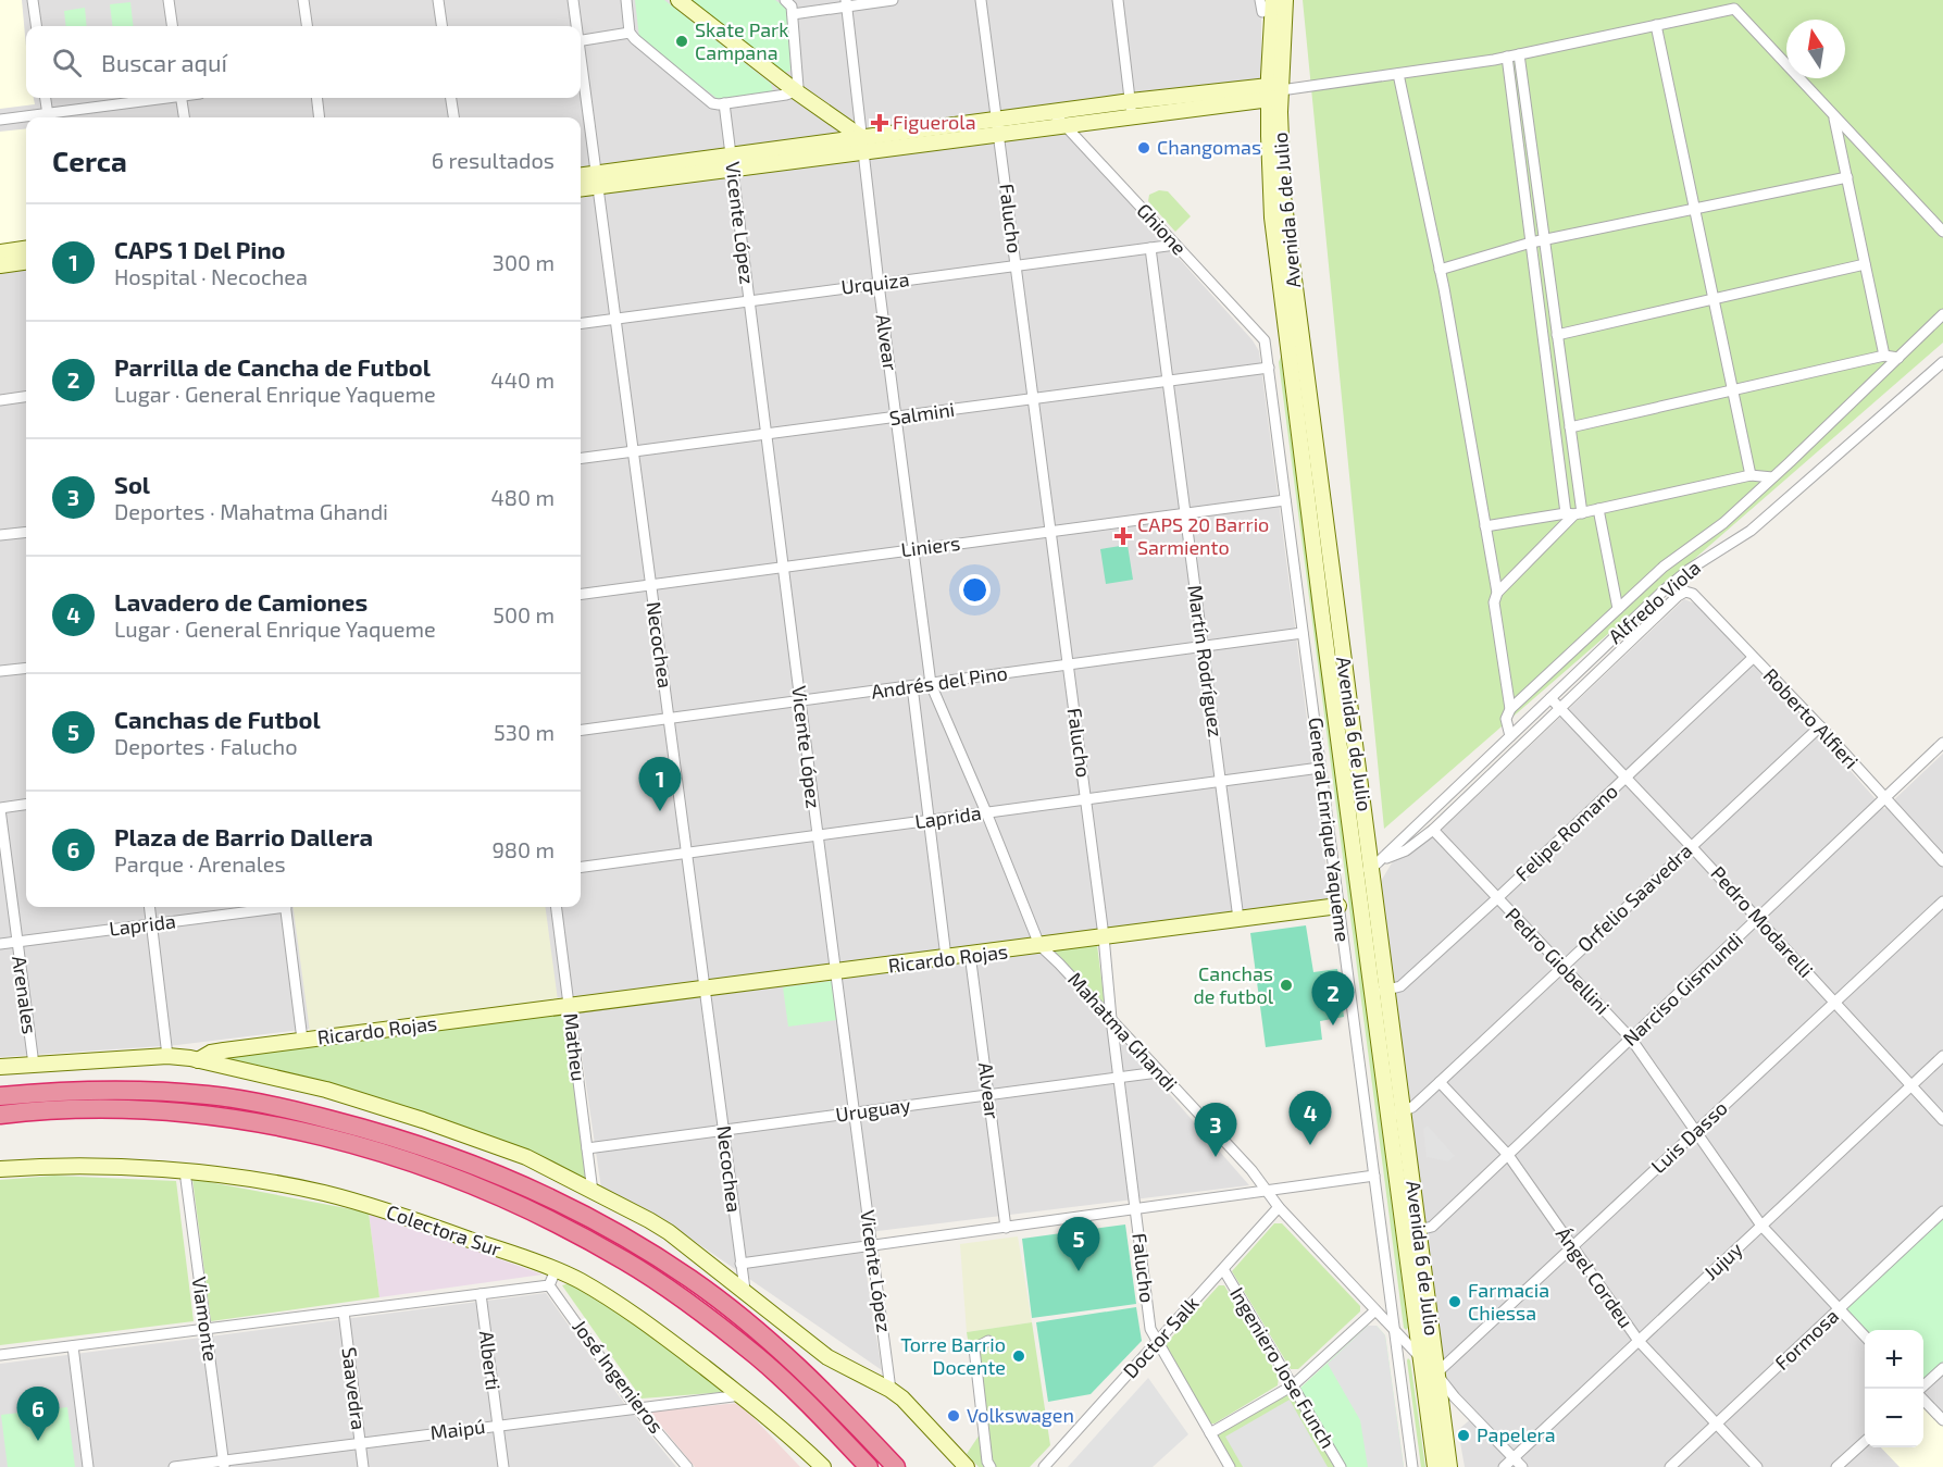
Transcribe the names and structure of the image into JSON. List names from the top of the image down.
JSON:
{
  "streets": {
    "main road": ["Avenida 6 de Julio", "Ricardo Rojas", "Colectora Sur"],
    "street": [
      "Falucho",
      "Vicente López",
      "Ghione",
      "Urquiza",
      "Alvear",
      "Salmini",
      "Liniers",
      "Alfredo Viola",
      "Necochea",
      "Martín Rodríguez",
      "Andrés del Pino",
      "Roberto Alfieri",
      "Laprida",
      "General Enrique Yaqueme",
      "Felipe Romano",
      "Orfelio Saavedra",
      "Pedro Modarelli",
      "Pedro Giobellini",
      "Narciso Gismundi",
      "Arenales",
      "Mahatma Ghandi",
      "Matheu",
      "Uruguay",
      "Luis Dasso",
      "Jujuy",
      "Ángel Cordeu",
      "Viamonte",
      "Doctor Salk",
      "Formosa",
      "Alberti",
      "Ingeniero Jose Funch",
      "José Ingenieros",
      "Saavedra",
      "Maipú"
    ]
  },
  "crossings": [
    ["Avenida 6 de Julio", "Alfredo Viola"],
    ["Avenida 6 de Julio", "Felipe Romano"],
    ["Avenida 6 de Julio", "Orfelio Saavedra"],
    ["Avenida 6 de Julio", "Narciso Gismundi"],
    ["Avenida 6 de Julio", "Mahatma Ghandi"],
    ["Avenida 6 de Julio", "Luis Dasso"],
    ["Falucho", "Urquiza"],
    ["Falucho", "Salmini"],
    ["Falucho", "Liniers"],
    ["Falucho", "Andrés del Pino"],
    ["Falucho", "Laprida"],
    ["Falucho", "Ricardo Rojas"],
    ["Falucho", "Mahatma Ghandi"],
    ["Falucho", "Uruguay"],
    ["Falucho", "Doctor Salk"],
    ["Vicente López", "Urquiza"],
    ["Vicente López", "Salmini"],
    ["Vicente López", "Liniers"],
    ["Vicente López", "Andrés del Pino"],
    ["Vicente López", "Laprida"],
    ["Vicente López", "Ricardo Rojas"],
    ["Vicente López", "Uruguay"],
    ["Ghione", "Urquiza"],
    ["Ghione", "General Enrique Yaqueme"],
    ["Urquiza", "Alvear"],
    ["Urquiza", "Necochea"],
    ["Urquiza", "Martín Rodríguez"],
    ["Alvear", "Salmini"],
    ["Alvear", "Liniers"],
    ["Alvear", "Andrés del Pino"],
    ["Alvear", "Ricardo Rojas"],
    ["Alvear", "Mahatma Ghandi"],
    ["Alvear", "Uruguay"],
    ["Salmini", "Necochea"],
    ["Salmini", "Martín Rodríguez"],
    ["Salmini", "General Enrique Yaqueme"],
    ["Liniers", "Necochea"],
    ["Liniers", "Martín Rodríguez"],
    ["Liniers", "General Enrique Yaqueme"],
    ["Alfredo Viola", "Roberto Alfieri"],
    ["Alfredo Viola", "Pedro Modarelli"],
    ["Alfredo Viola", "Pedro Giobellini"],
    ["Necochea", "Andrés del Pino"],
    ["Necochea", "Laprida"],
    ["Necochea", "Ricardo Rojas"],
    ["Necochea", "Uruguay"],
    ["Martín Rodríguez", "Andrés del Pino"],
    ["Martín Rodríguez", "Laprida"],
    ["Martín Rodríguez", "Ricardo Rojas"],
    ["Andrés del Pino", "General Enrique Yaqueme"],
    ["Andrés del Pino", "Mahatma Ghandi"],
    ["Roberto Alfieri", "Felipe Romano"],
    ["Roberto Alfieri", "Orfelio Saavedra"],
    ["Roberto Alfieri", "Narciso Gismundi"],
    ["Laprida", "General Enrique Yaqueme"],
    ["Laprida", "Arenales"],
    ["Laprida", "Mahatma Ghandi"],
    ["General Enrique Yaqueme", "Ricardo Rojas"],
    ["General Enrique Yaqueme", "Mahatma Ghandi"],
    ["Felipe Romano", "Pedro Modarelli"],
    ["Felipe Romano", "Pedro Giobellini"],
    ["Orfelio Saavedra", "Pedro Modarelli"],
    ["Orfelio Saavedra", "Pedro Giobellini"],
    ["Orfelio Saavedra", "Ángel Cordeu"],
    ["Pedro Modarelli", "Narciso Gismundi"],
    ["Pedro Modarelli", "Luis Dasso"],
    ["Pedro Modarelli", "Jujuy"],
    ["Ricardo Rojas", "Mahatma Ghandi"],
    ["Ricardo Rojas", "Matheu"],
    ["Pedro Giobellini", "Narciso Gismundi"],
    ["Pedro Giobellini", "Luis Dasso"],
    ["Pedro Giobellini", "Jujuy"],
    ["Pedro Giobellini", "Formosa"],
    ["Narciso Gismundi", "Ángel Cordeu"],
    ["Mahatma Ghandi", "Uruguay"],
    ["Mahatma Ghandi", "Luis Dasso"],
    ["Mahatma Ghandi", "Jujuy"],
    ["Mahatma Ghandi", "Doctor Salk"],
    ["Matheu", "Uruguay"],
    ["Luis Dasso", "Ángel Cordeu"],
    ["Colectora Sur", "Viamonte"],
    ["Colectora Sur", "José Ingenieros"],
    ["Colectora Sur", "Maipú"],
    ["Jujuy", "Ángel Cordeu"],
    ["Ángel Cordeu", "Formosa"],
    ["Viamonte", "Maipú"],
    ["Doctor Salk", "Ingeniero Jose Funch"],
    ["Alberti", "Maipú"],
    ["José Ingenieros", "Maipú"],
    ["Saavedra", "Maipú"]
  ],
  "places": {
    "other": [
      "Skate Park Campana",
      "Changomas",
      "Canchas de futbol",
      "Farmacia Chiessa",
      "Torre Barrio Docente",
      "Volkswagen",
      "Papelera"
    ],
    "health": ["Figuerola", "CAPS 20 Barrio Sarmiento"]
  },
  "north": "top",
  "page": {
    "search": "Buscar aquí",
    "heading": ["Cerca", "6 resultados"],
    "list": [
      {
        "mark": "1",
        "name": "CAPS 1 Del Pino",
        "note": "Hospital · Necochea",
        "value": "300 m"
      },
      {
        "mark": "2",
        "name": "Parrilla de Cancha de Futbol",
        "note": "Lugar · General Enrique Yaqueme",
        "value": "440 m"
      },
      {
        "mark": "3",
        "name": "Sol",
        "note": "Deportes · Mahatma Ghandi",
        "value": "480 m"
      },
      {
        "mark": "4",
        "name": "Lavadero de Camiones",
        "note": "Lugar · General Enrique Yaqueme",
        "value": "500 m"
      },
      {
        "mark": "5",
        "name": "Canchas de Futbol",
        "note": "Deportes · Falucho",
        "value": "530 m"
      },
      {
        "mark": "6",
        "name": "Plaza de Barrio Dallera",
        "note": "Parque · Arenales",
        "value": "980 m"
      }
    ],
    "pins": [
      "1",
      "2",
      "4",
      "3",
      "5",
      "6"
    ],
    "map_buttons": ["+", "−"]
  }
}
